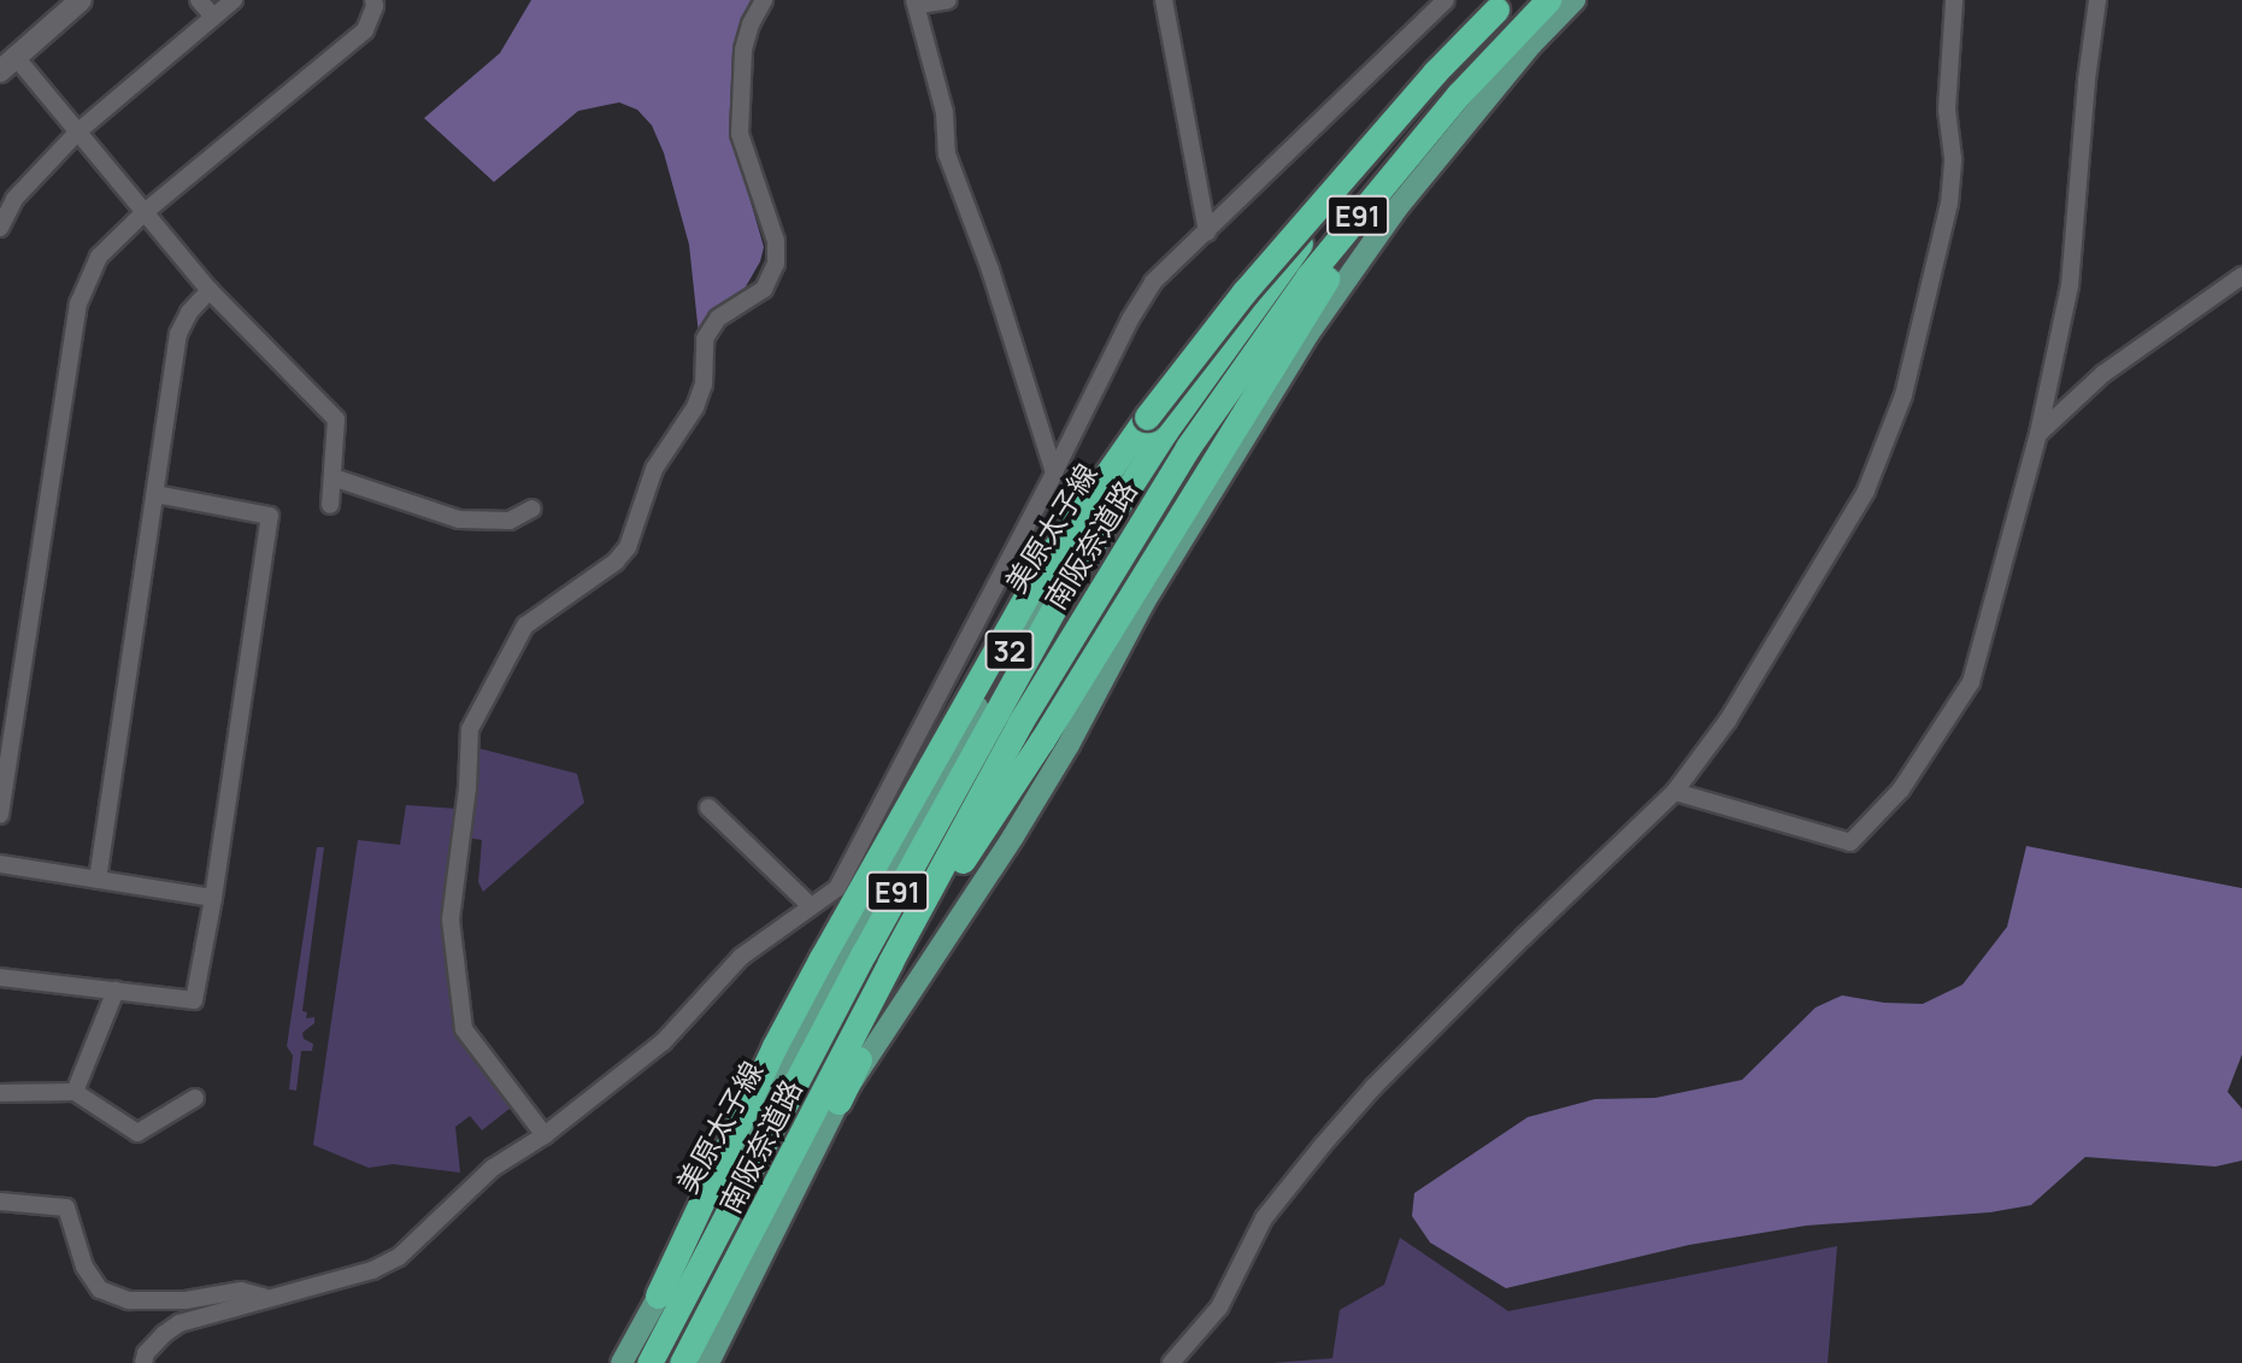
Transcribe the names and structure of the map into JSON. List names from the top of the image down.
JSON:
{
  "streets": {
    "highway": ["E91", "南阪奈道路"],
    "main road": ["美原太子線", "32"]
  },
  "crossings": [
    ["美原太子線", "南阪奈道路"]
  ]
}
